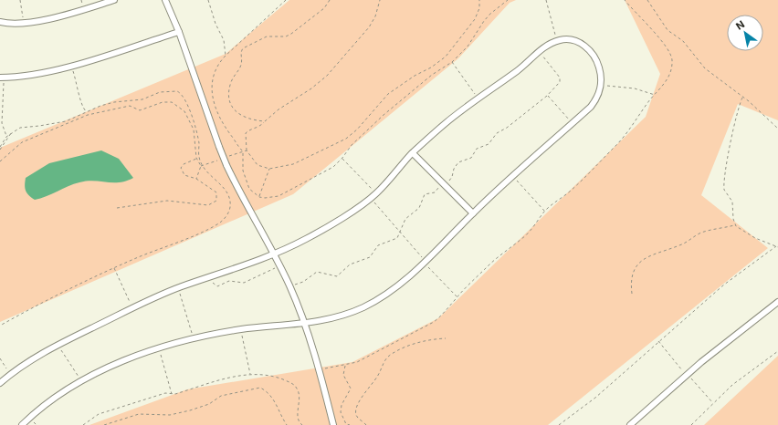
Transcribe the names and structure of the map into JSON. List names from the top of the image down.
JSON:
{
  "north": "top left"
}
